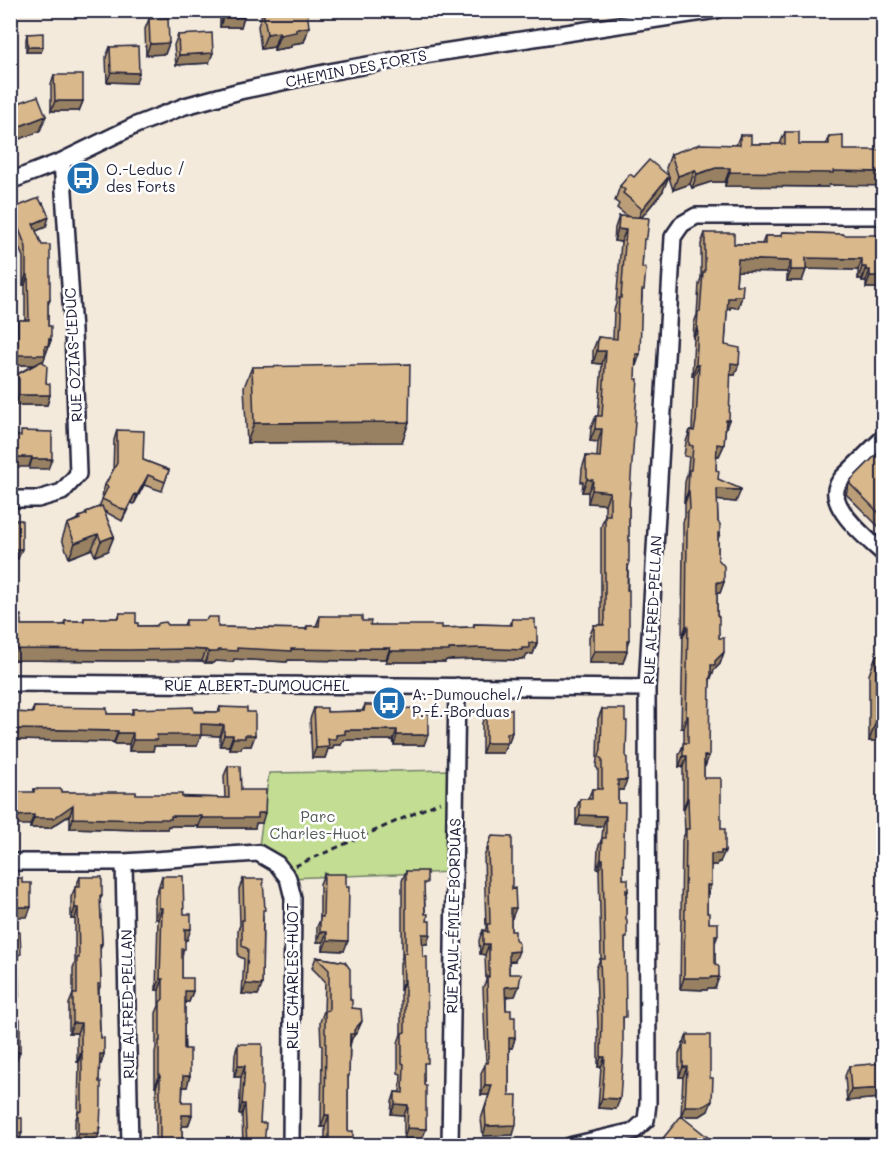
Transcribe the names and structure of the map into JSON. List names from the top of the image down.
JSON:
{
  "streets": {
    "street": [
      "CHEMIN DES FORTS",
      "RUE OZIAS-LEDUC",
      "RUE ALFRED-PELLAN",
      "RUE ALBERT-DUMOUCHEL",
      "RUE PAUL-ÉMILE-BORDUAS",
      "RUE CHARLES-HUOT"
    ]
  },
  "crossings": [
    ["CHEMIN DES FORTS", "RUE OZIAS-LEDUC"],
    ["RUE ALFRED-PELLAN", "RUE ALBERT-DUMOUCHEL"],
    ["RUE ALBERT-DUMOUCHEL", "RUE PAUL-ÉMILE-BORDUAS"]
  ],
  "parks": ["Parc Charles-Huot"],
  "places": {
    "bus stop": ["O.-Leduc / des Forts", "A.-Dumouchel / P.-É.-Borduas"]
  }
}
